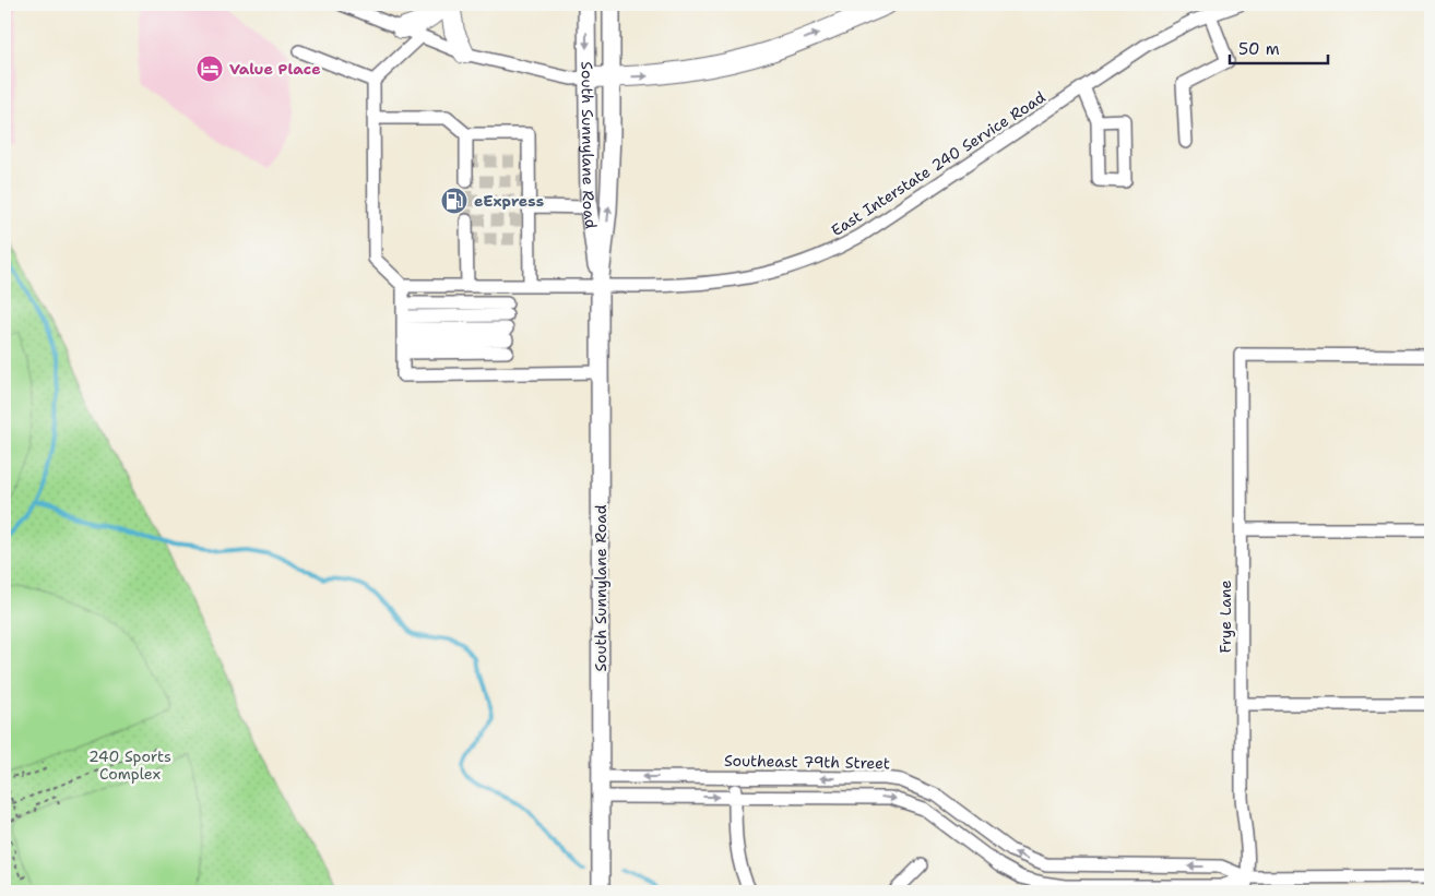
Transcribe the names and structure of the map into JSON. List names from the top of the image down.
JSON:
{
  "streets": {
    "main road": ["South Sunnylane Road"],
    "street": ["East Interstate 240 Service Road", "Frye Lane", "Southeast 79th Street"]
  },
  "crossings": [
    ["South Sunnylane Road", "East Interstate 240 Service Road"],
    ["South Sunnylane Road", "Southeast 79th Street"],
    ["Frye Lane", "Southeast 79th Street"]
  ],
  "parks": ["240 Sports Complex"],
  "places": {
    "hotel": ["Value Place"],
    "fuel station": ["eExpress"]
  },
  "scale_bar": "50 m"
}
